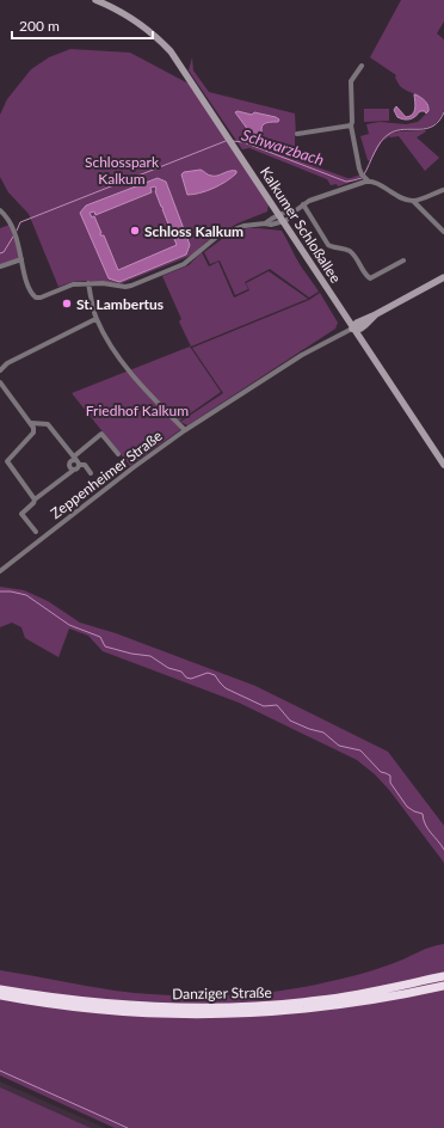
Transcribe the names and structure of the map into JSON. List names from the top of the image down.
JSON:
{
  "streets": {
    "highway": ["Danziger Straße"],
    "main road": ["Kalkumer Schloßallee"],
    "street": ["Zeppenheimer Straße"]
  },
  "crossings": [
    ["Kalkumer Schloßallee", "Zeppenheimer Straße"]
  ],
  "water": ["Schwarzbach"],
  "parks": ["Schlosspark Kalkum", "Friedhof Kalkum"],
  "places": ["Schloss Kalkum", "St. Lambertus"],
  "scale_bar": "200 m"
}
